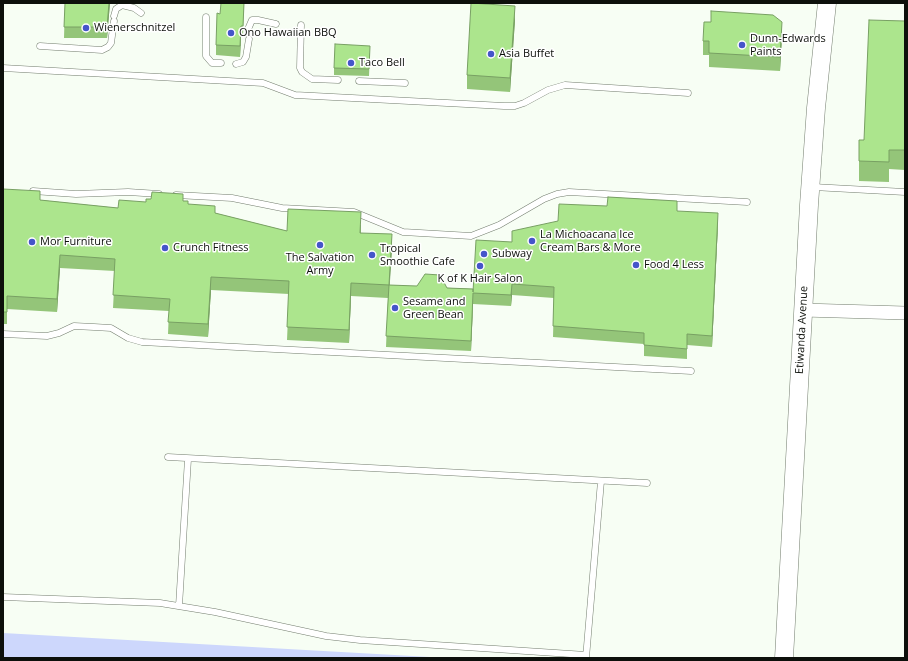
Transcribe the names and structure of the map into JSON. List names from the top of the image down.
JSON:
{
  "streets": {
    "main road": ["Etiwanda Avenue"]
  },
  "places": [
    "Wienerschnitzel",
    "Ono Hawaiian BBQ",
    "Dunn-Edwards Paints",
    "Asia Buffet",
    "Taco Bell",
    "La Michoacana Ice Cream Bars & More",
    "Mor Furniture",
    "The Salvation Army",
    "Crunch Fitness",
    "Subway",
    "Tropical Smoothie Cafe",
    "Food 4 Less",
    "K of K Hair Salon",
    "Sesame and Green Bean"
  ]
}
